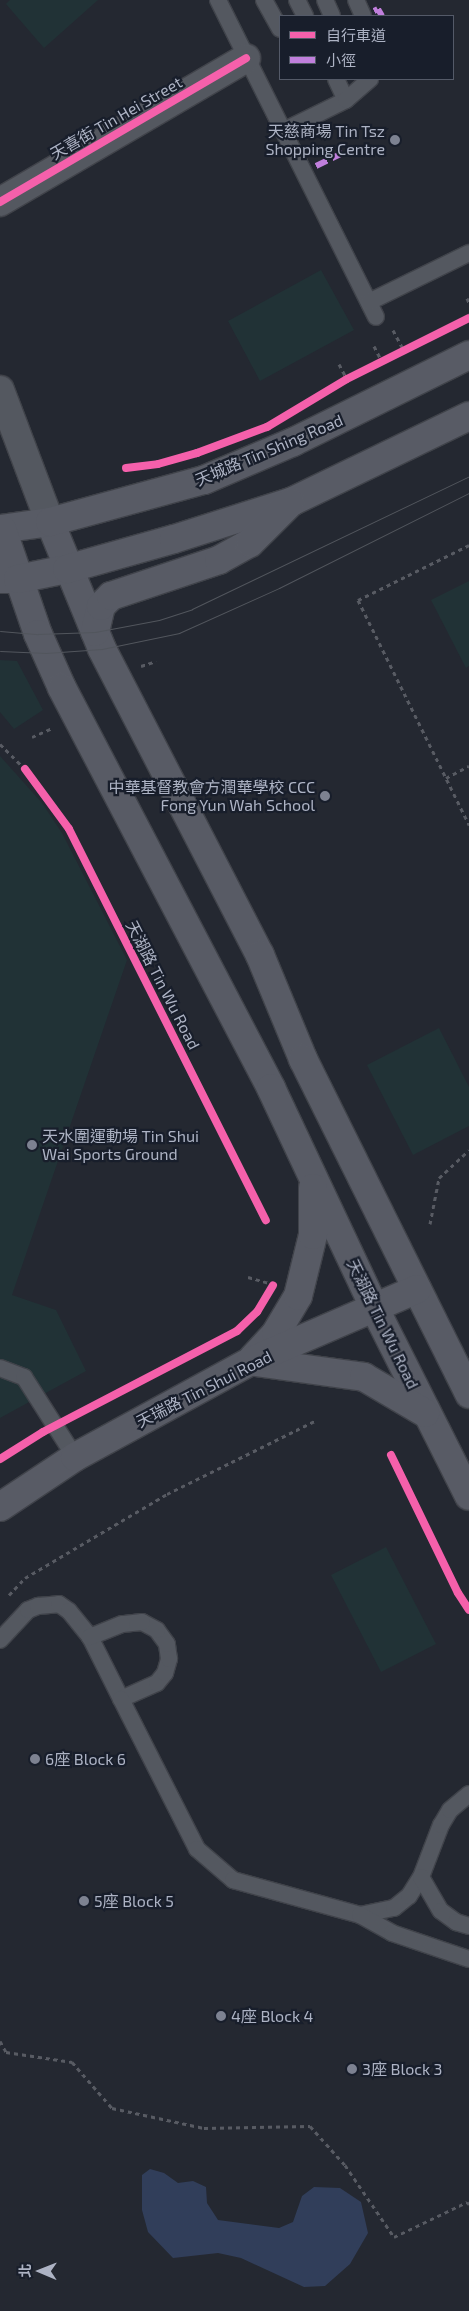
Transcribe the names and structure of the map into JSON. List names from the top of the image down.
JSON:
{
  "streets": {
    "main road": ["天城路 Tin Shing Road", "天湖路 Tin Wu Road", "天瑞路 Tin Shui Road"],
    "street": ["天喜街 Tin Hei Street"]
  },
  "crossings": [
    ["天城路 Tin Shing Road", "天湖路 Tin Wu Road"],
    ["天湖路 Tin Wu Road", "天瑞路 Tin Shui Road"]
  ],
  "places": [
    "天慈商場 Tin Tsz Shopping Centre",
    "中華基督教會方潤華學校 CCC Fong Yun Wah School",
    "天水圍運動場 Tin Shui Wai Sports Ground",
    "6座 Block 6",
    "5座 Block 5",
    "4座 Block 4",
    "3座 Block 3"
  ],
  "legend": ["自行車道", "小徑"],
  "north": "left"
}
